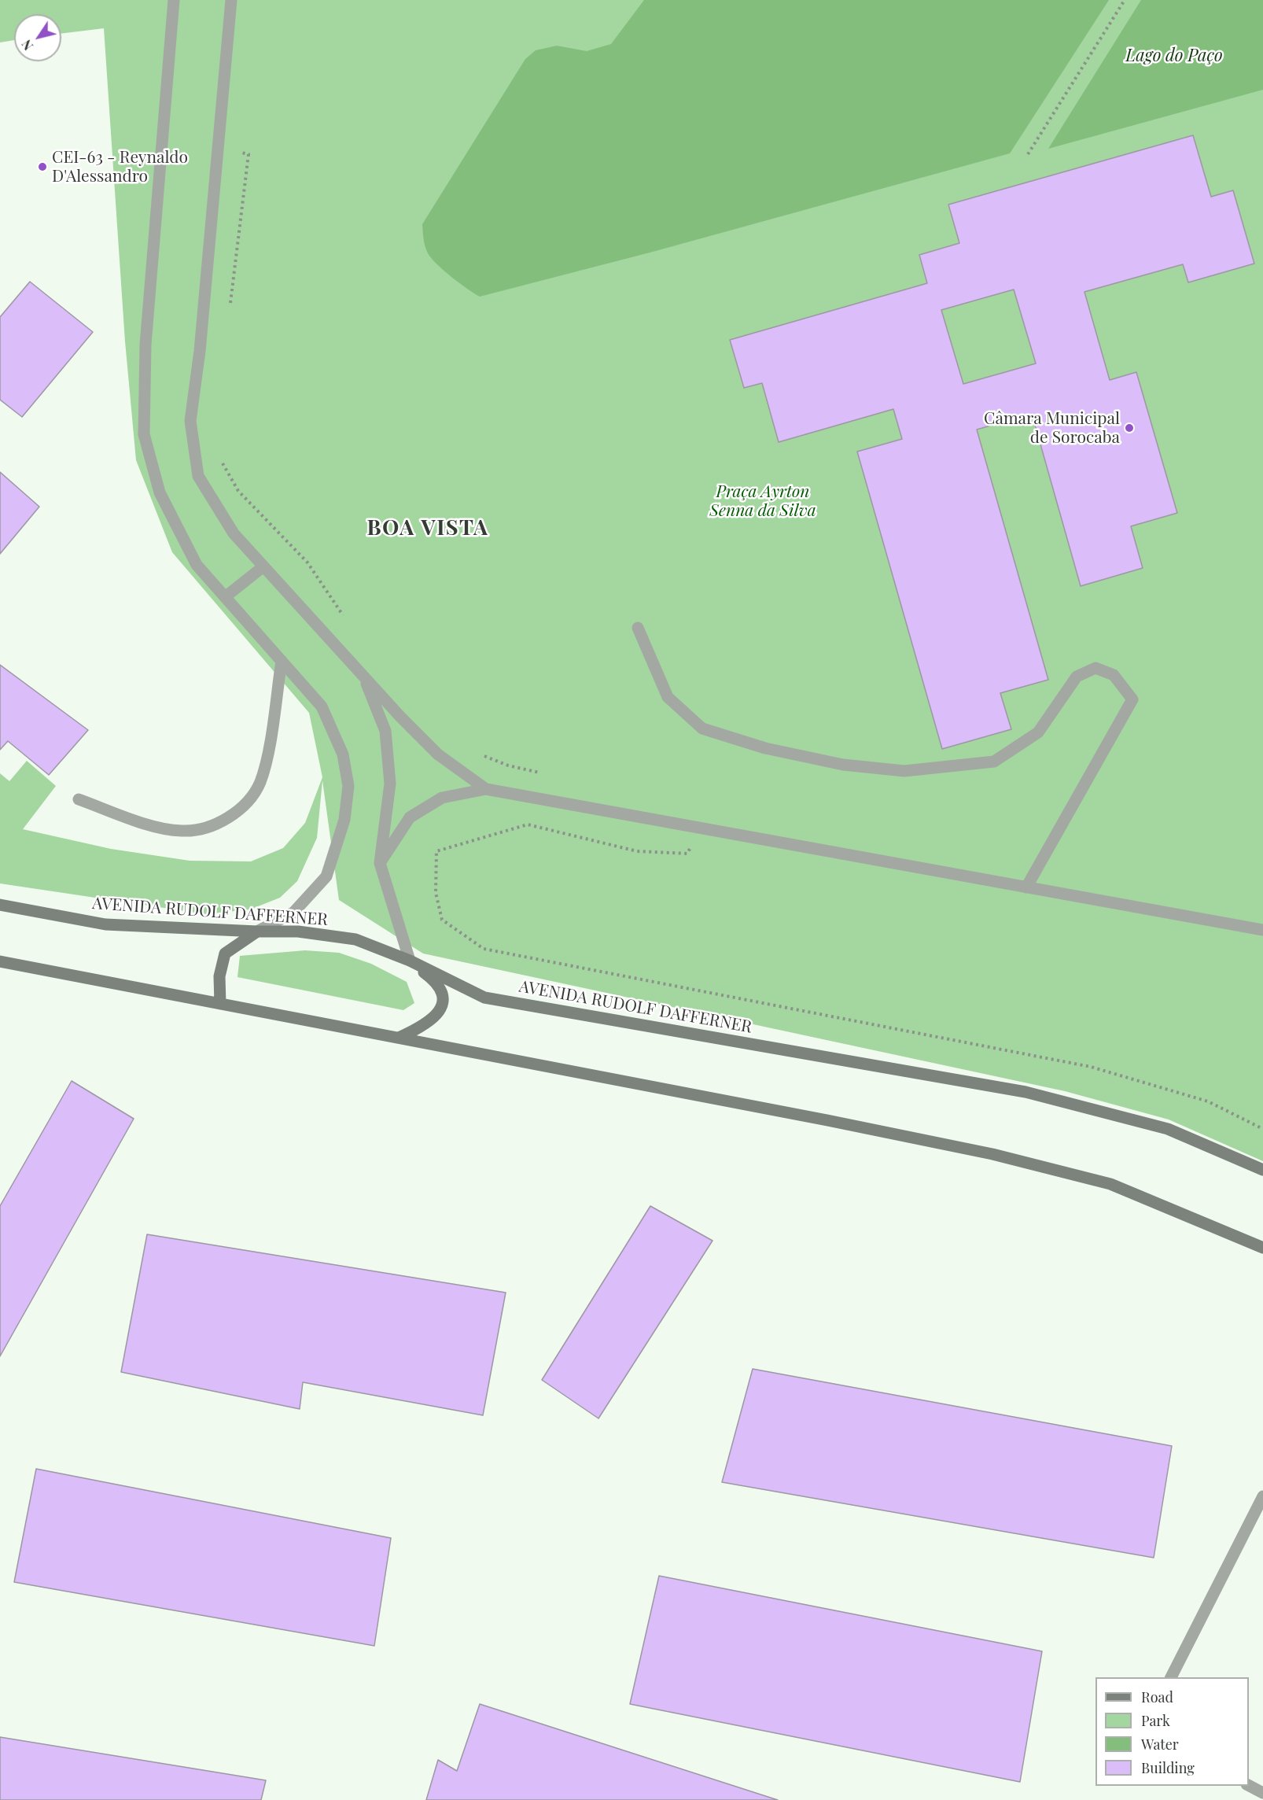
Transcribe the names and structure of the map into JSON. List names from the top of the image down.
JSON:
{
  "streets": {
    "main road": ["AVENIDA RUDOLF DAFFERNER"]
  },
  "districts": ["BOA VISTA"],
  "water": ["Lago do Paço"],
  "parks": ["Praça Ayrton Senna da Silva"],
  "places": ["CEI-63 - Reynaldo D'Alessandro", "Câmara Municipal de Sorocaba"],
  "legend": [
    "Road",
    "Park",
    "Water",
    "Building"
  ],
  "north": "bottom left"
}
